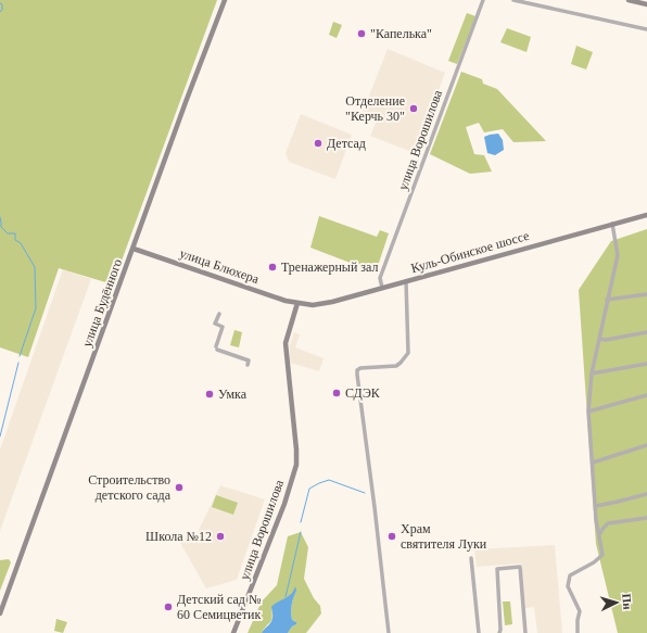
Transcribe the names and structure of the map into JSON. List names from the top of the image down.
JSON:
{
  "streets": {
    "main road": [
      "улица Ворошилова",
      "Куль-Обинское шоссе",
      "улица Блюхера",
      "улица Будённого"
    ]
  },
  "crossings": [
    ["улица Ворошилова", "Куль-Обинское шоссе"],
    ["улица Ворошилова", "улица Блюхера"],
    ["Куль-Обинское шоссе", "улица Блюхера"],
    ["улица Блюхера", "улица Будённого"]
  ],
  "places": [
    "\"Капелька\"",
    "Отделение \"Керчь 30\"",
    "Детсад",
    "Тренажерный зал",
    "СДЭК",
    "Умка",
    "Строительство детского сада",
    "Школа №12",
    "Храм святителя Луки",
    "Детский сад № 60 Семицветик"
  ],
  "north": "right"
}
